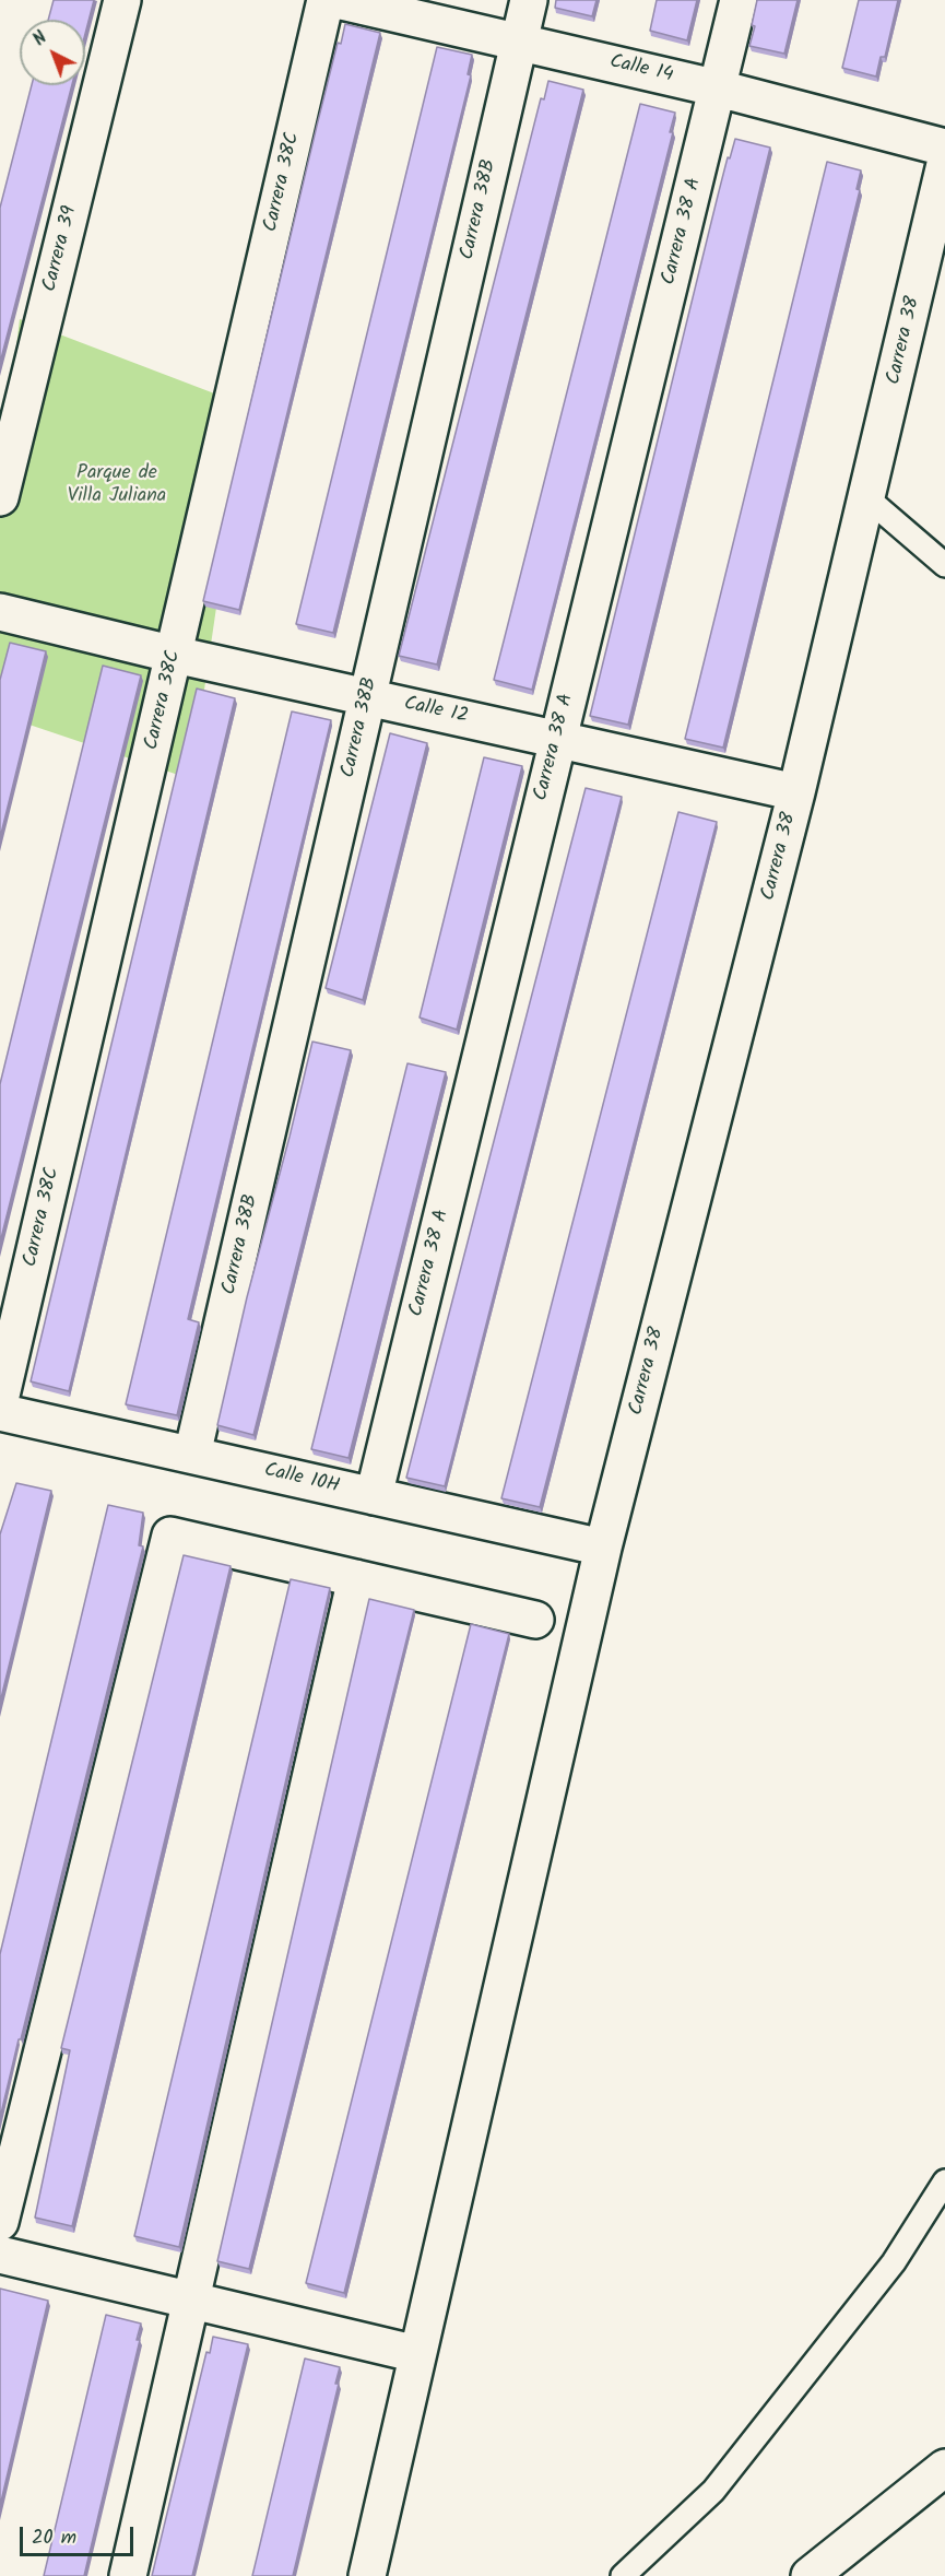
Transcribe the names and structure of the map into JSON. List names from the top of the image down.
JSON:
{
  "streets": {
    "street": [
      "Calle 14",
      "Carrera 38C",
      "Carrera 38B",
      "Carrera 38 A",
      "Carrera 39",
      "Carrera 38",
      "Calle 12",
      "Calle 10H"
    ]
  },
  "crossings": [
    ["Calle 14", "Carrera 38B"],
    ["Calle 14", "Carrera 38 A"],
    ["Carrera 38C", "Calle 12"],
    ["Carrera 38B", "Calle 12"],
    ["Carrera 38B", "Calle 10H"],
    ["Carrera 38 A", "Calle 12"],
    ["Carrera 38 A", "Calle 10H"],
    ["Carrera 38", "Calle 12"],
    ["Carrera 38", "Calle 10H"]
  ],
  "parks": ["Parque de Villa Juliana"],
  "scale_bar": "20 m",
  "north": "top left"
}
